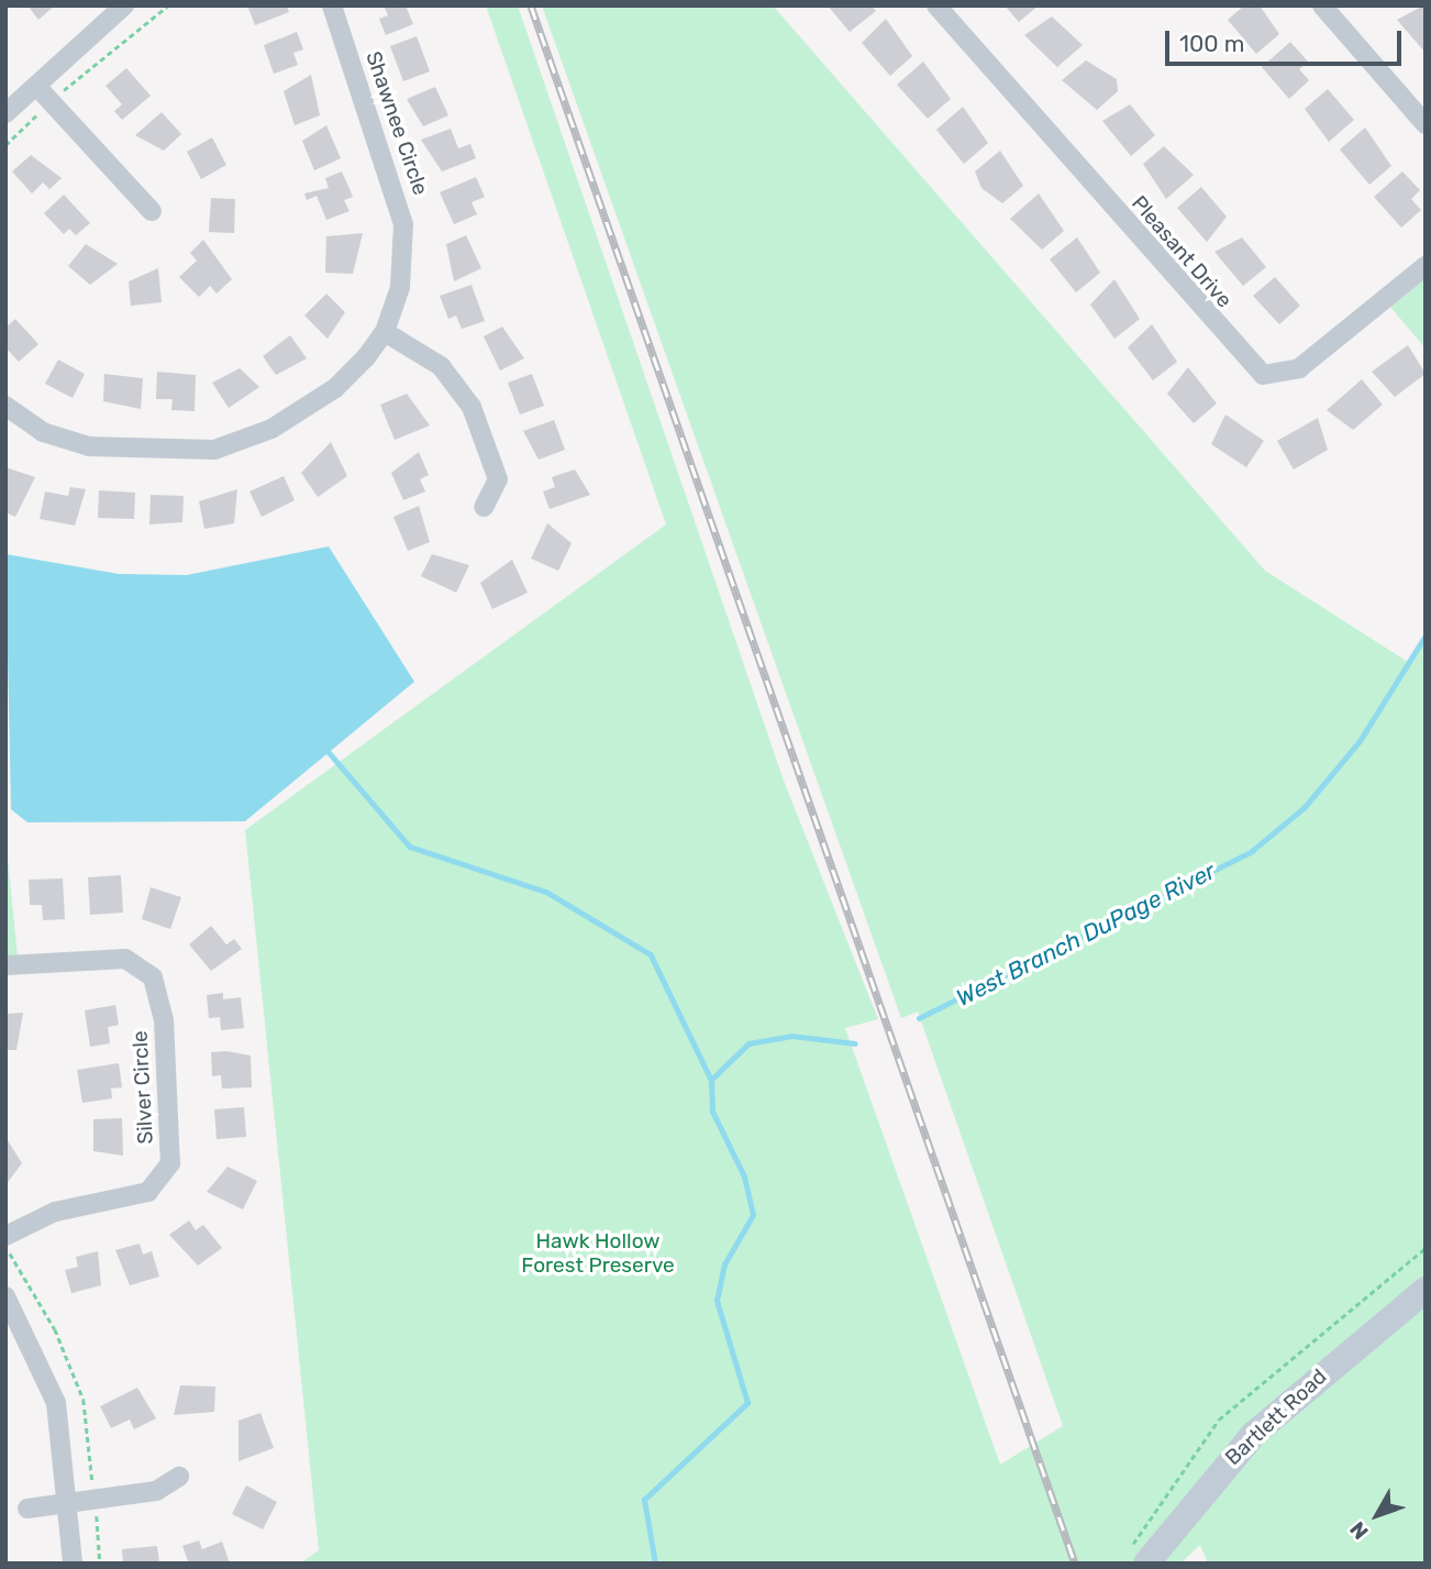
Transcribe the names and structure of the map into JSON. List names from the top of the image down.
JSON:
{
  "streets": {
    "street": [
      "Shawnee Circle",
      "Pleasant Drive",
      "Silver Circle",
      "Bartlett Road"
    ]
  },
  "water": ["West Branch DuPage River"],
  "parks": ["Hawk Hollow Forest Preserve"],
  "scale_bar": "100 m",
  "north": "bottom left"
}
